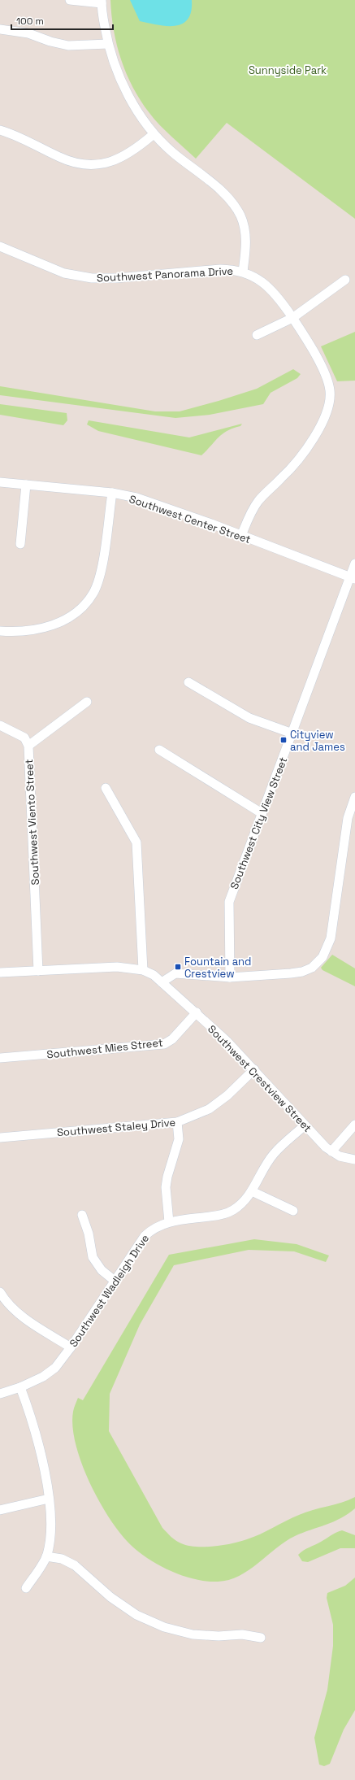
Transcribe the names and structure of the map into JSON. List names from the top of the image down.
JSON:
{
  "streets": {
    "street": [
      "Southwest Panorama Drive",
      "Southwest Center Street",
      "Southwest Viento Street",
      "Southwest City View Street",
      "Southwest Mies Street",
      "Southwest Crestview Street",
      "Southwest Staley Drive",
      "Southwest Wadleigh Drive"
    ]
  },
  "crossings": [
    ["Southwest Panorama Drive", "Southwest Center Street"],
    ["Southwest Center Street", "Southwest City View Street"],
    ["Southwest Viento Street", "Southwest Crestview Street"],
    ["Southwest Mies Street", "Southwest Crestview Street"],
    ["Southwest Crestview Street", "Southwest Staley Drive"],
    ["Southwest Crestview Street", "Southwest Wadleigh Drive"]
  ],
  "parks": ["Sunnyside Park"],
  "places": {
    "transit": ["Cityview and James", "Fountain and Crestview"]
  },
  "scale_bar": "100 m"
}
